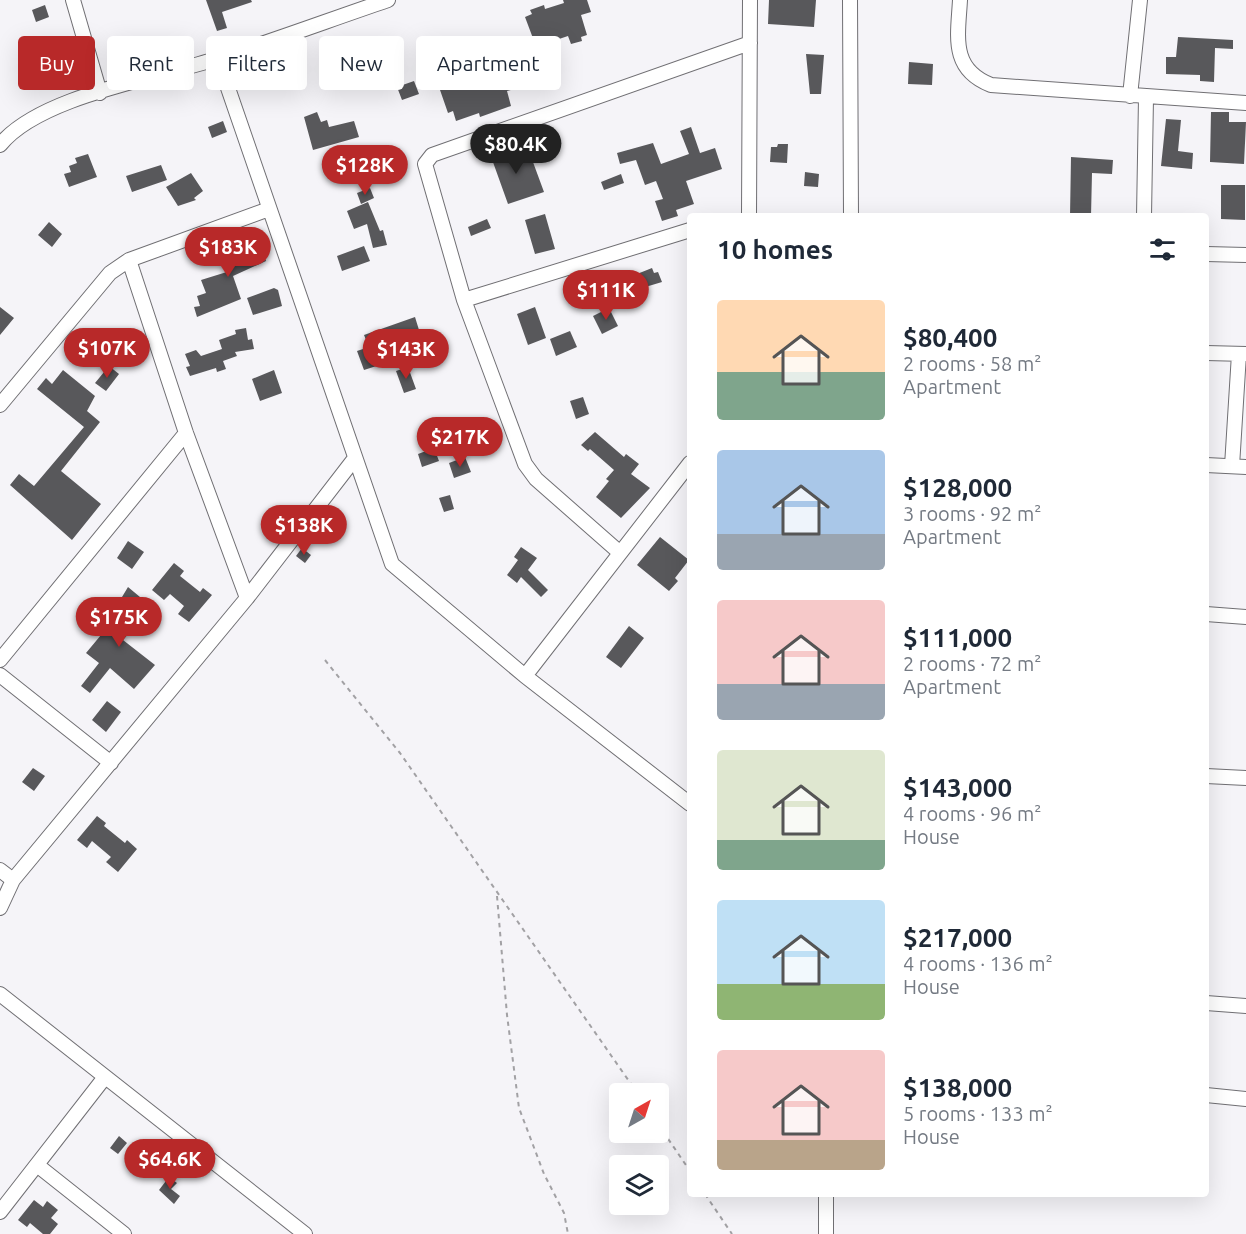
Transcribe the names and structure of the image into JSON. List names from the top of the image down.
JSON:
{
  "north": "top right",
  "page": {
    "chip": [
      "Buy",
      "Rent",
      "Filters",
      "New",
      "Apartment"
    ],
    "price": [
      "$80.4K",
      "$128K",
      "$183K",
      "$111K",
      "$107K",
      "$143K",
      "$217K",
      "$138K",
      "$175K",
      "$64.6K"
    ],
    "heading": "10 homes",
    "list": [
      {
        "name": "$80,400",
        "note": "2 rooms · 58 m² · Apartment"
      },
      {
        "name": "$128,000",
        "note": "3 rooms · 92 m² · Apartment"
      },
      {
        "name": "$111,000",
        "note": "2 rooms · 72 m² · Apartment"
      },
      {
        "name": "$143,000",
        "note": "4 rooms · 96 m² · House"
      },
      {
        "name": "$217,000",
        "note": "4 rooms · 136 m² · House"
      },
      {
        "name": "$138,000",
        "note": "5 rooms · 133 m² · House"
      }
    ]
  }
}
